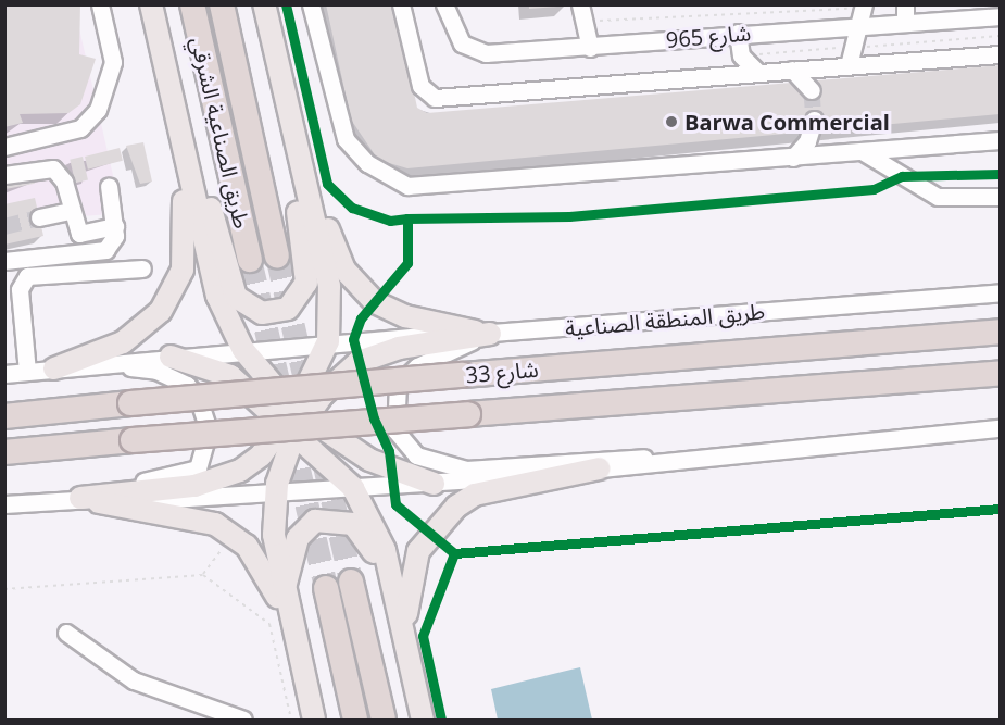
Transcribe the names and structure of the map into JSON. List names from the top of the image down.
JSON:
{
  "streets": {
    "highway": ["طريق الصناعية الشرقي", "شارع 33"],
    "street": ["شارع 965", "طريق المنطقة الصناعية"]
  },
  "places": ["Barwa Commercial"]
}
